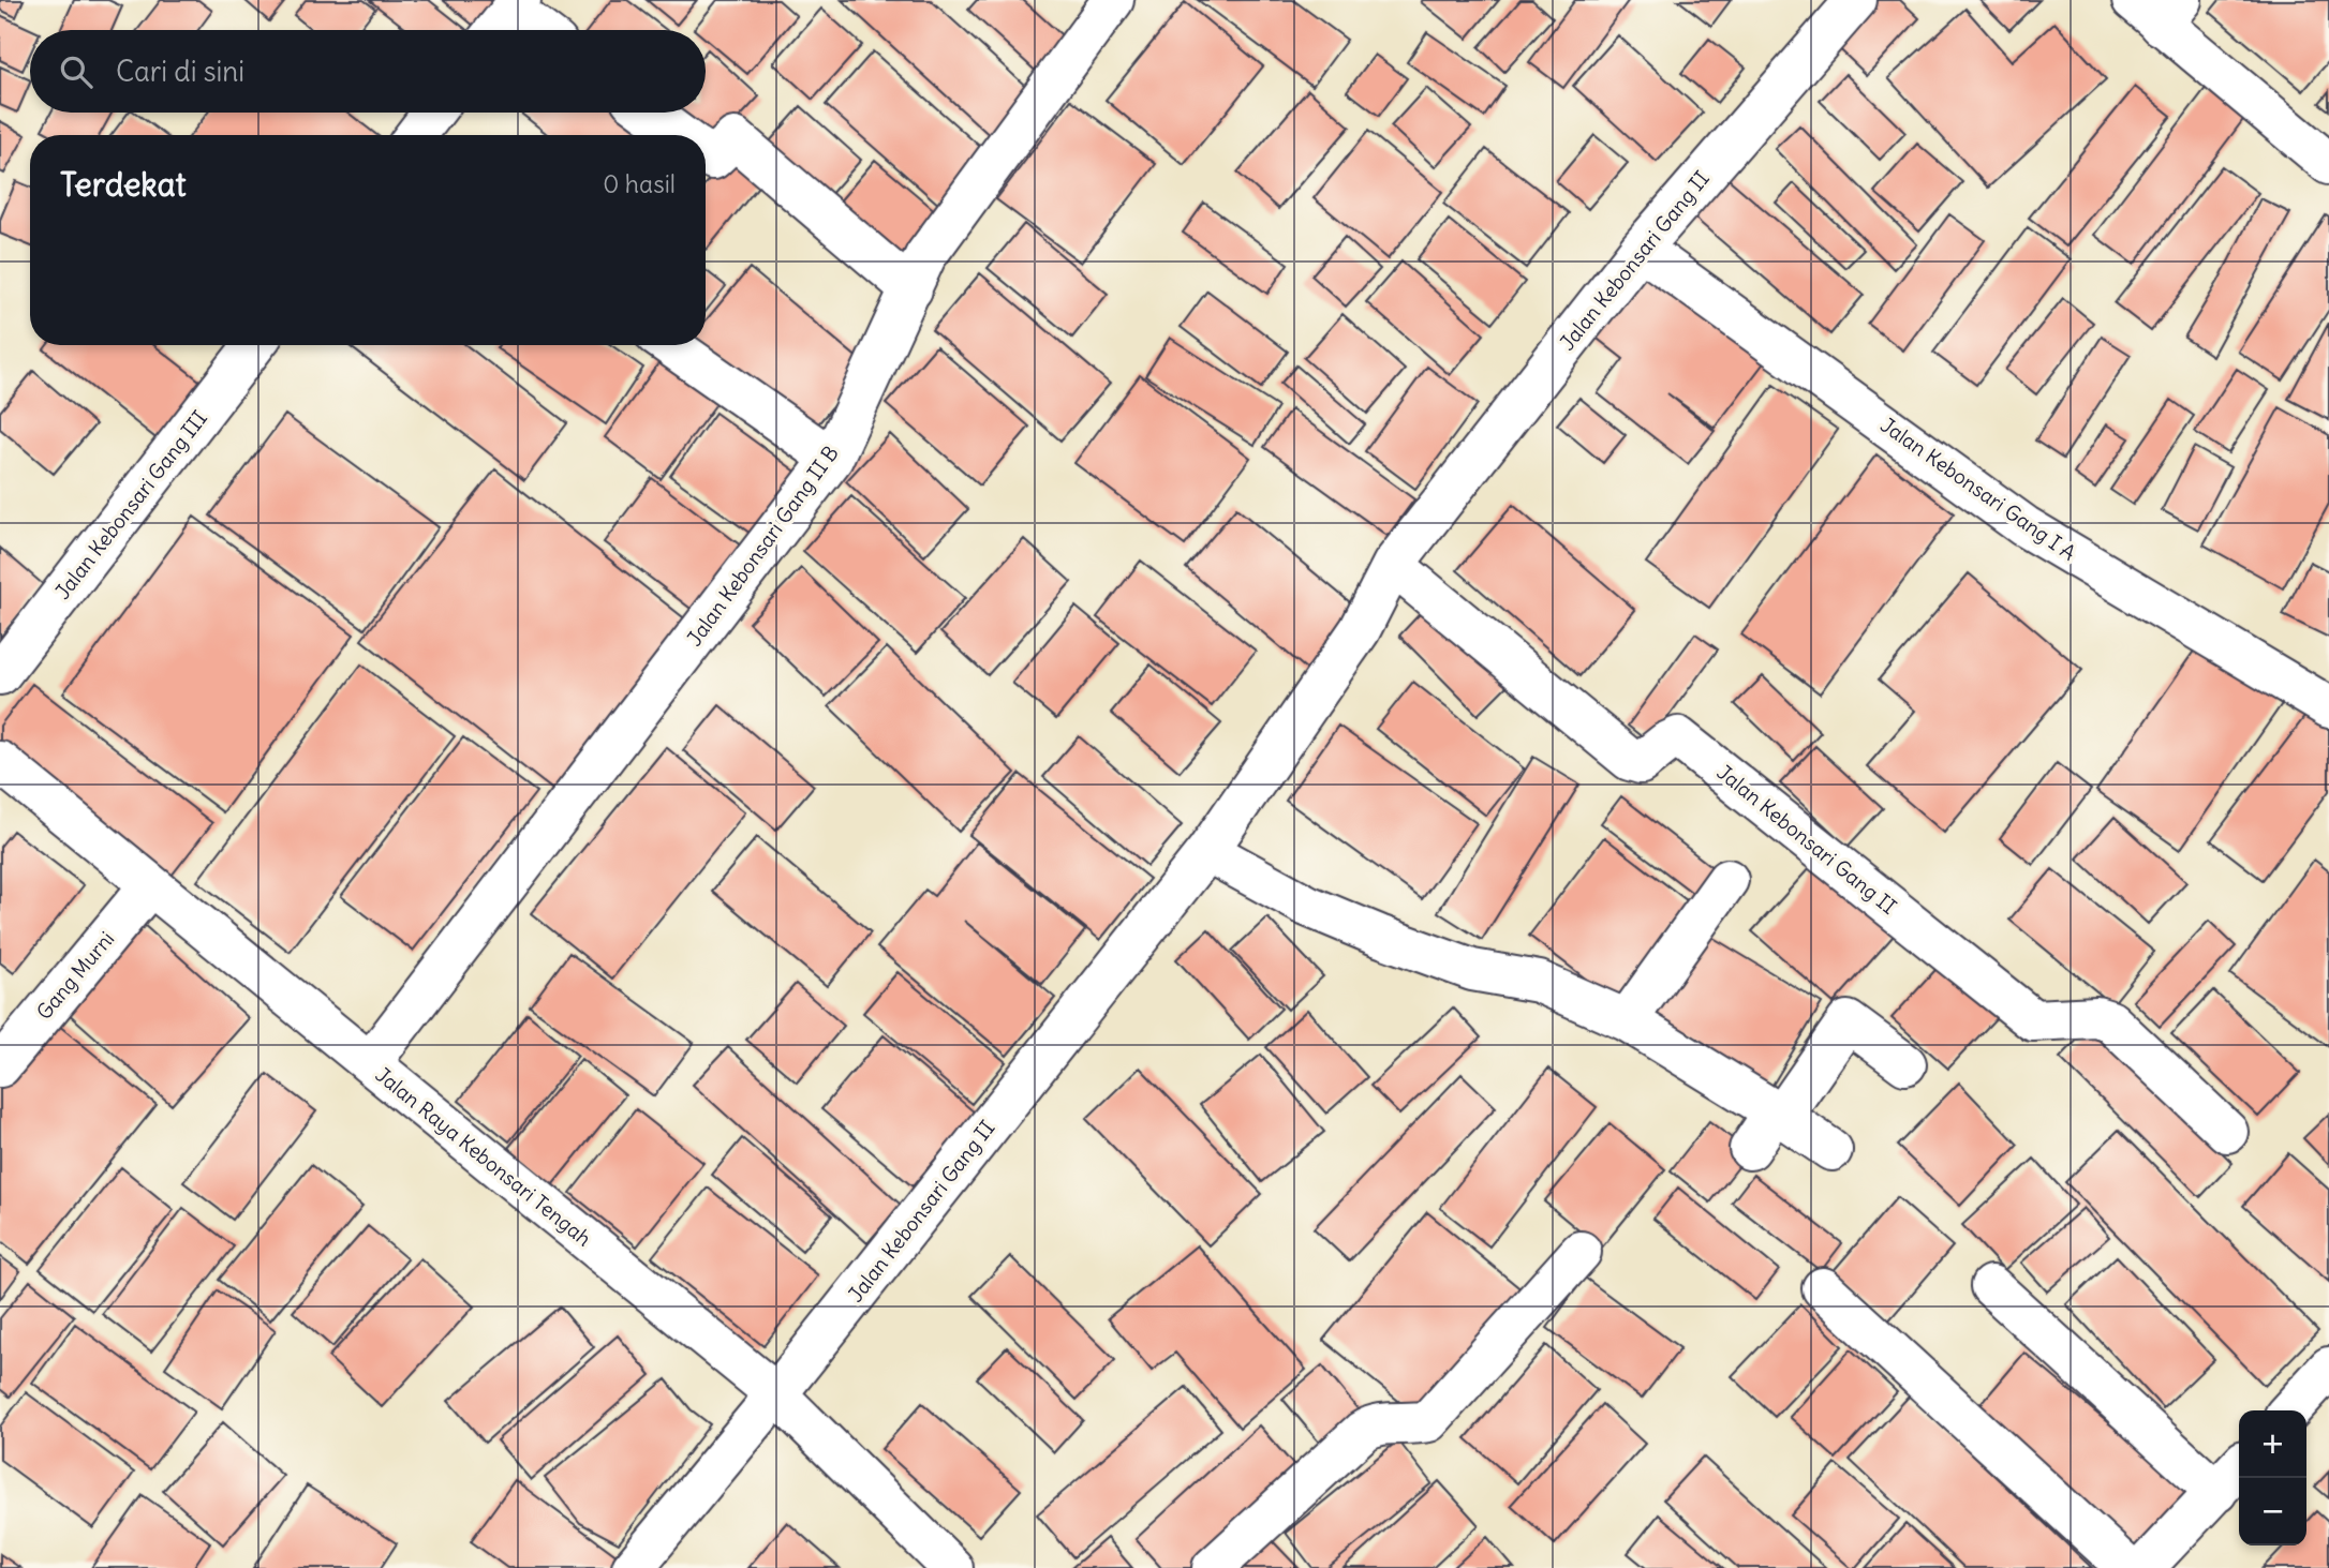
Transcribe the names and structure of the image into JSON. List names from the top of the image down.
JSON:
{
  "streets": {
    "street": [
      "Jalan Kebonsari Gang II",
      "Jalan Kebonsari Gang I A",
      "Jalan Kebonsari Gang III",
      "Jalan Kebonsari Gang II B",
      "Gang Murni",
      "Jalan Raya Kebonsari Tengah"
    ]
  },
  "crossings": [
    ["Jalan Kebonsari Gang II", "Jalan Kebonsari Gang I A"],
    ["Jalan Kebonsari Gang II", "Jalan Raya Kebonsari Tengah"],
    ["Jalan Kebonsari Gang II B", "Jalan Raya Kebonsari Tengah"],
    ["Gang Murni", "Jalan Raya Kebonsari Tengah"]
  ],
  "page": {
    "search": "Cari di sini",
    "heading": ["Terdekat", "0 hasil"],
    "map_buttons": ["+", "−"]
  }
}
